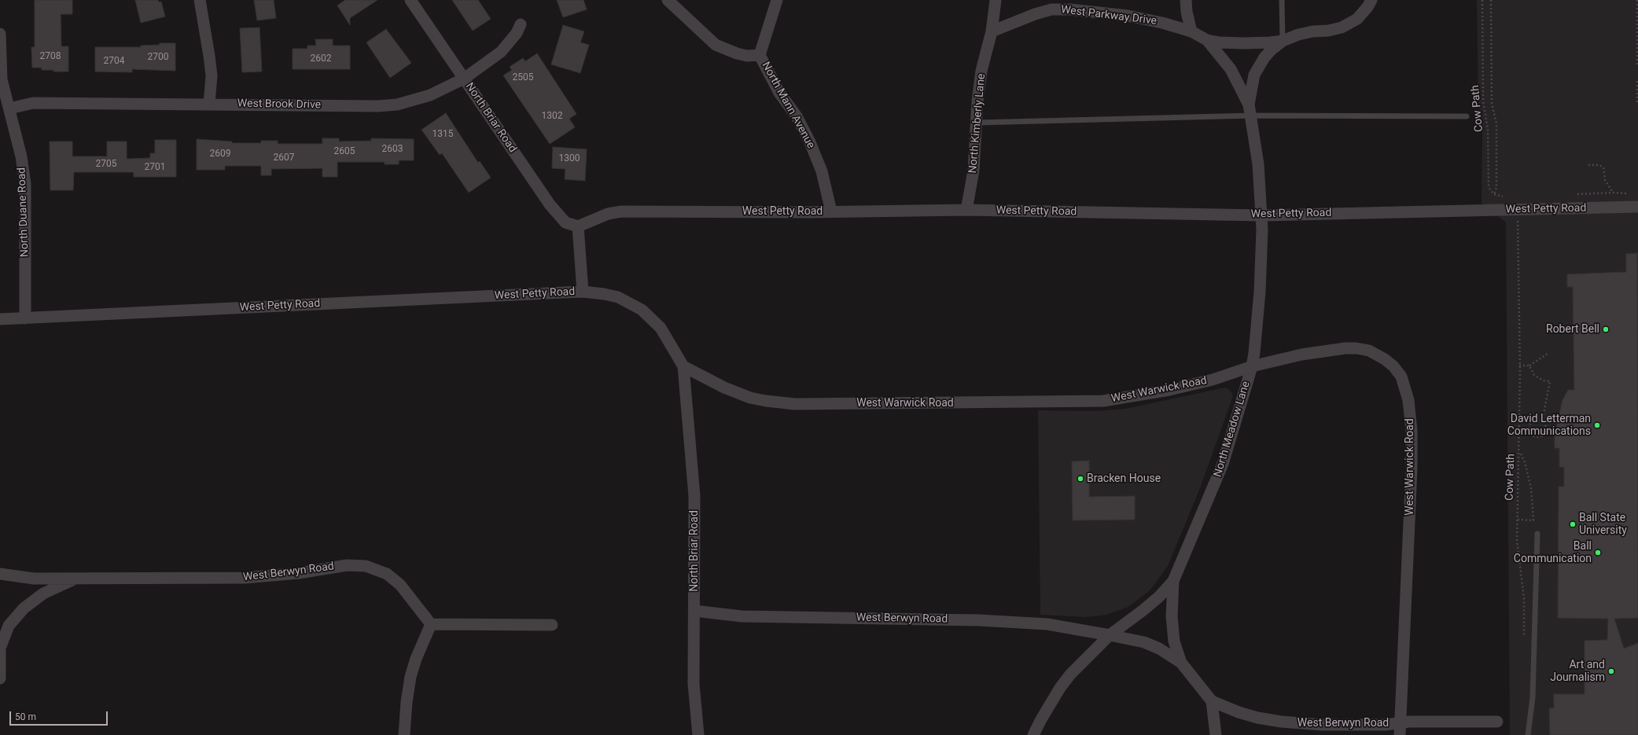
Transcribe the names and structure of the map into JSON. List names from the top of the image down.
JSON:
{
  "streets": {
    "street": [
      "West Parkway Drive",
      "West Brook Drive",
      "North Mann Avenue",
      "North Briar Road",
      "North Kimberly Lane",
      "West Petty Road",
      "North Duane Road",
      "West Warwick Road",
      "North Meadow Lane",
      "West Berwyn Road"
    ],
    "path": ["Cow Path"]
  },
  "crossings": [
    ["West Parkway Drive", "North Kimberly Lane"],
    ["West Parkway Drive", "North Meadow Lane"],
    ["West Brook Drive", "North Briar Road"],
    ["West Brook Drive", "North Duane Road"],
    ["North Mann Avenue", "West Petty Road"],
    ["North Briar Road", "West Petty Road"],
    ["North Briar Road", "West Warwick Road"],
    ["North Briar Road", "West Berwyn Road"],
    ["North Kimberly Lane", "West Petty Road"],
    ["West Petty Road", "North Duane Road"],
    ["West Petty Road", "North Meadow Lane"],
    ["West Warwick Road", "North Meadow Lane"],
    ["West Warwick Road", "West Berwyn Road"],
    ["North Meadow Lane", "West Berwyn Road"]
  ],
  "places": [
    "Robert Bell",
    "David Letterman Communications",
    "Bracken House",
    "Ball State University",
    "Ball Communication",
    "Art and Journalism"
  ],
  "house_numbers": [
    "2708",
    "2700",
    "2602",
    "2704",
    "2505",
    "1302",
    "1315",
    "2603",
    "2605",
    "2609",
    "2607",
    "1300",
    "2705",
    "2701"
  ],
  "scale_bar": "50 m"
}
